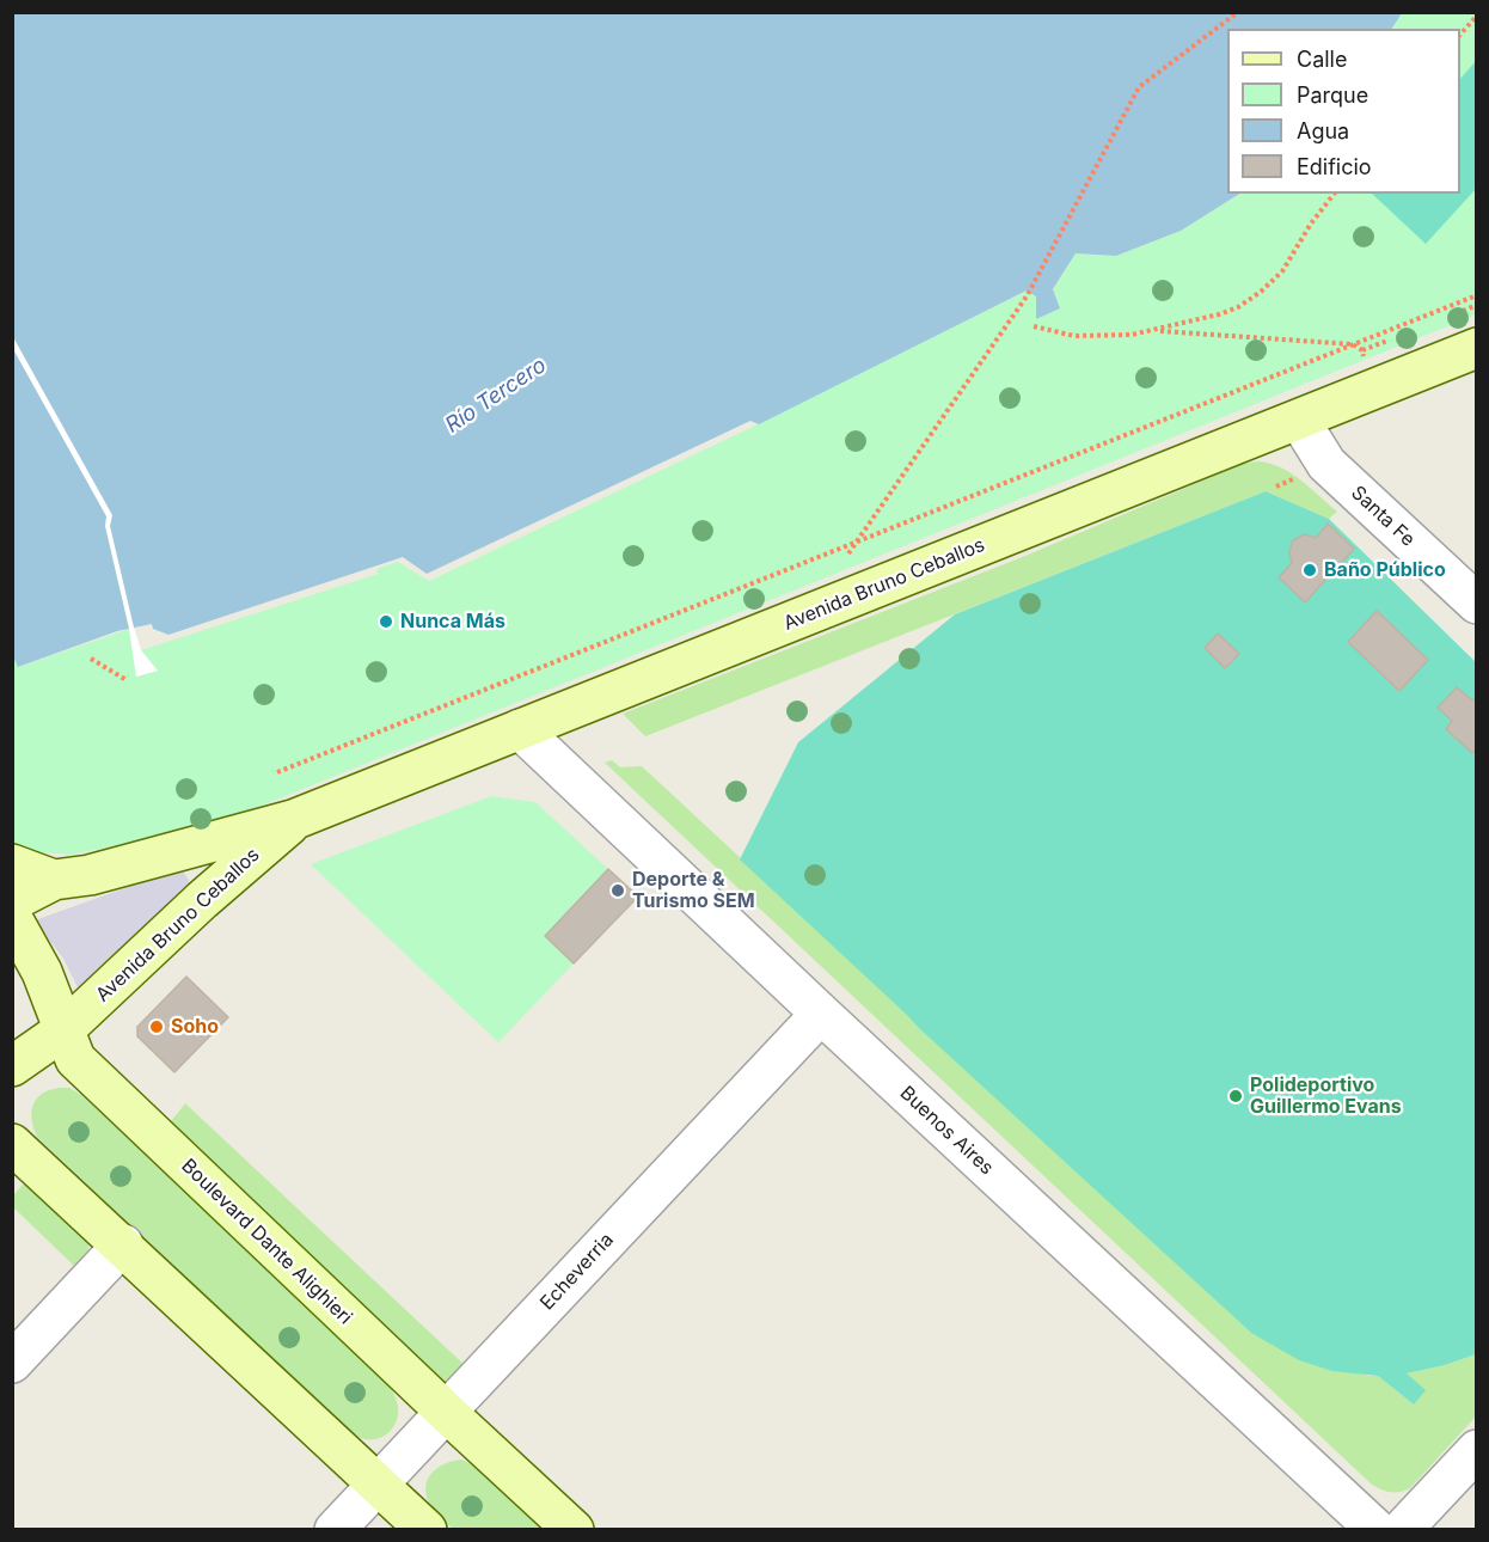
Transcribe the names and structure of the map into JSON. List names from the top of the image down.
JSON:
{
  "streets": {
    "main road": ["Avenida Bruno Ceballos", "Boulevard Dante Alighieri"],
    "street": ["Santa Fe", "Buenos Aires", "Echeverria"]
  },
  "crossings": [
    ["Santa Fe", "Avenida Bruno Ceballos"],
    ["Avenida Bruno Ceballos", "Buenos Aires"],
    ["Avenida Bruno Ceballos", "Boulevard Dante Alighieri"],
    ["Buenos Aires", "Echeverria"],
    ["Boulevard Dante Alighieri", "Echeverria"]
  ],
  "water": ["Río Tercero"],
  "places": [
    "Baño Público",
    "Nunca Más",
    "Deporte & Turismo SEM",
    "Soho",
    "Polideportivo Guillermo Evans"
  ],
  "legend": [
    "Calle",
    "Parque",
    "Agua",
    "Edificio"
  ]
}
